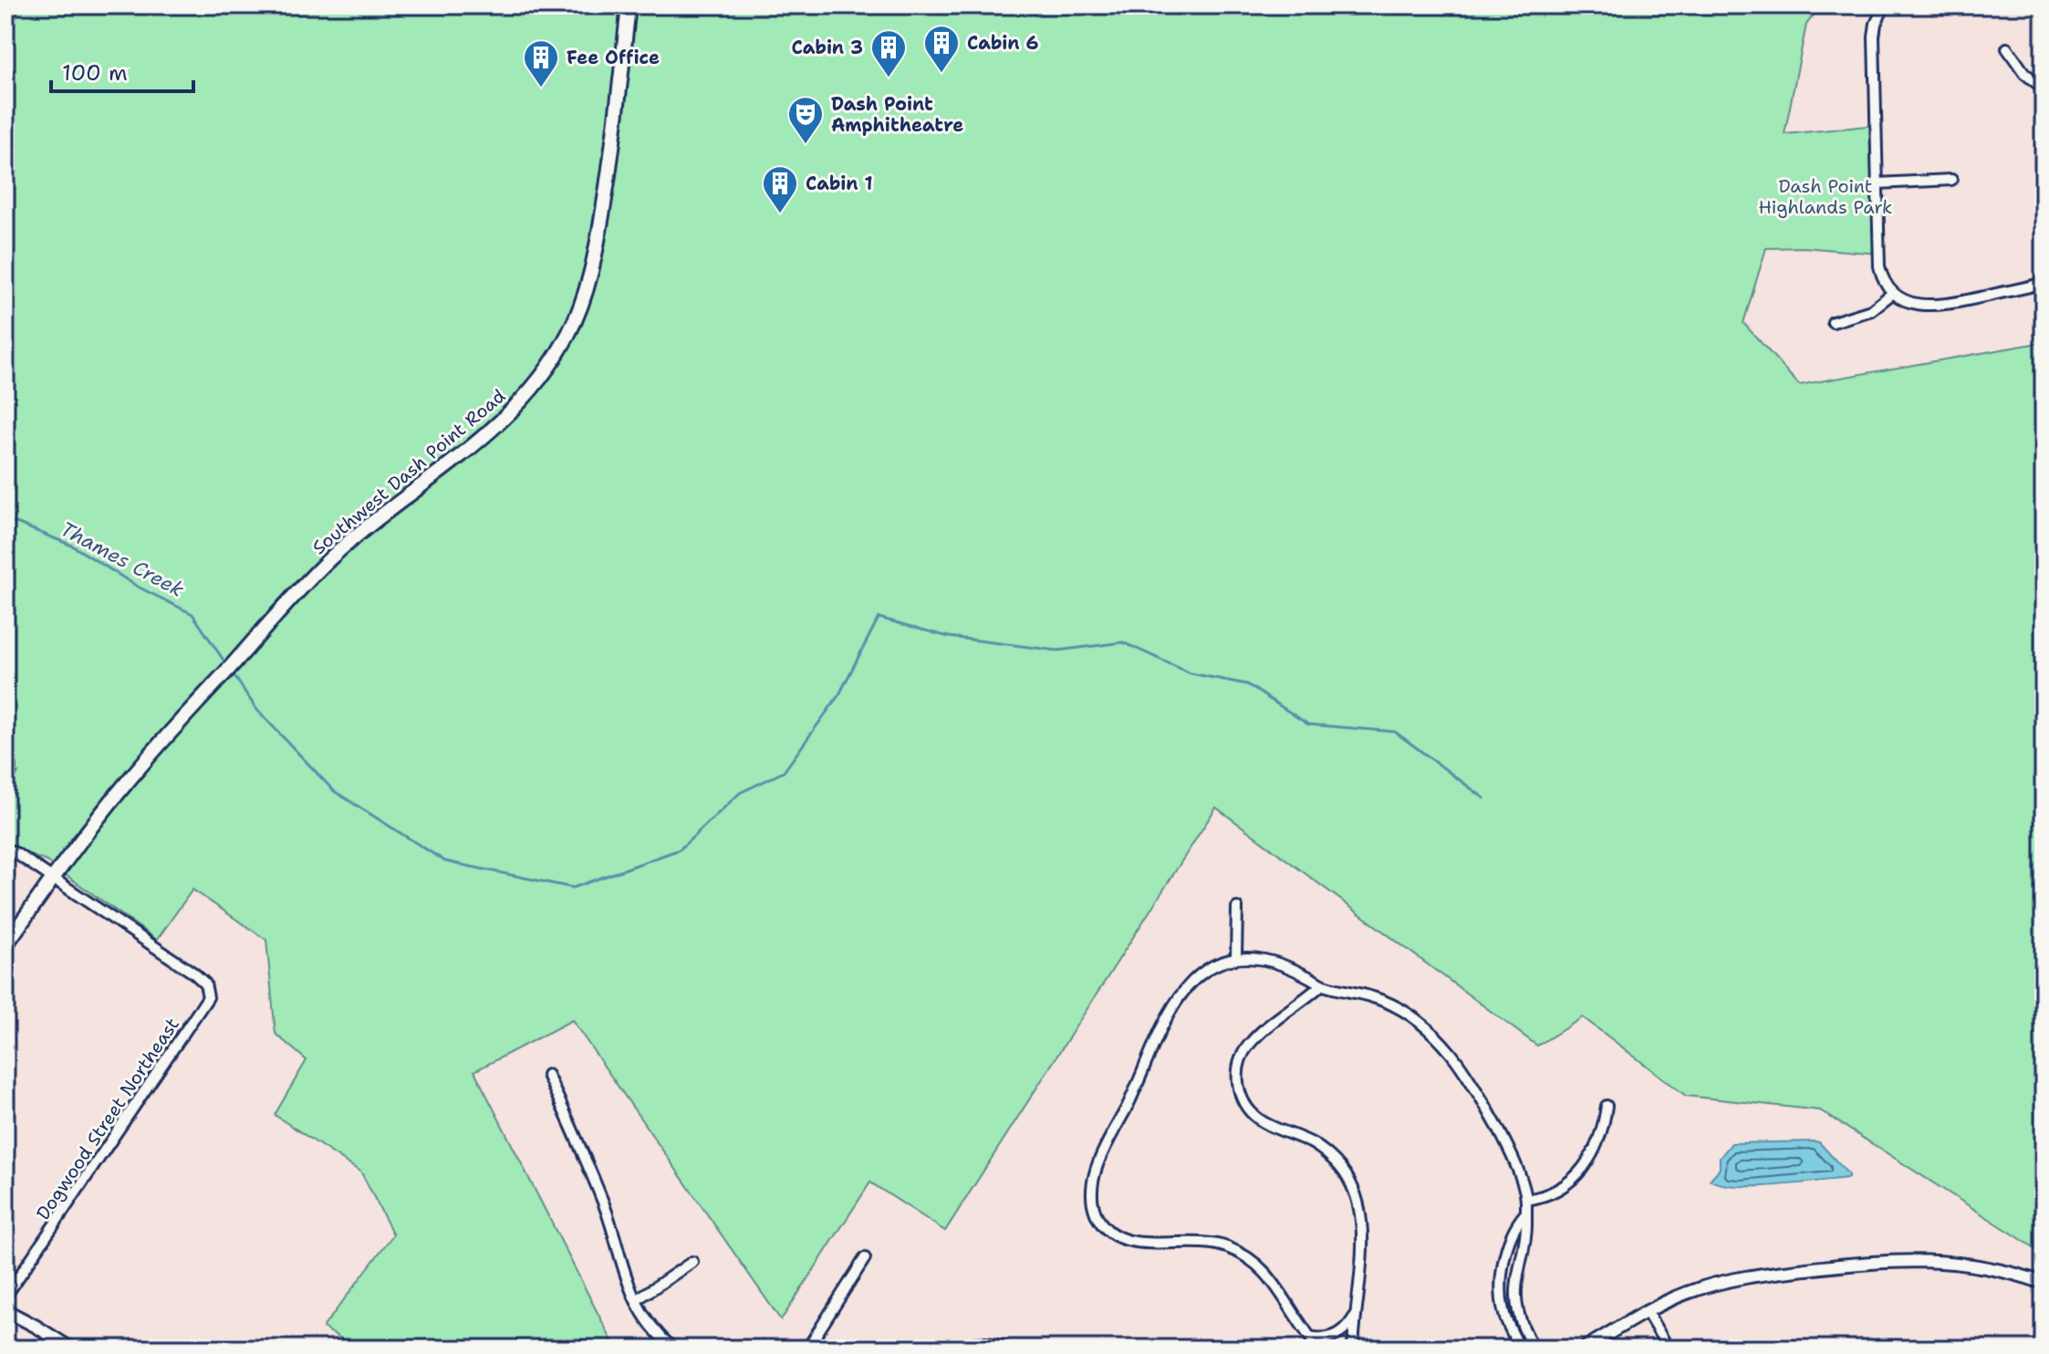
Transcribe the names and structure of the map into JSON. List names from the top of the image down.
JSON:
{
  "streets": {
    "main road": ["Southwest Dash Point Road"],
    "street": ["Dogwood Street Northeast"]
  },
  "crossings": [
    ["Southwest Dash Point Road", "Dogwood Street Northeast"]
  ],
  "water": ["Thames Creek"],
  "parks": ["Dash Point Highlands Park"],
  "places": {
    "building": [
      "Cabin 6",
      "Cabin 3",
      "Fee Office",
      "Cabin 1"
    ],
    "theatre": ["Dash Point Amphitheatre"]
  },
  "scale_bar": "100 m"
}
